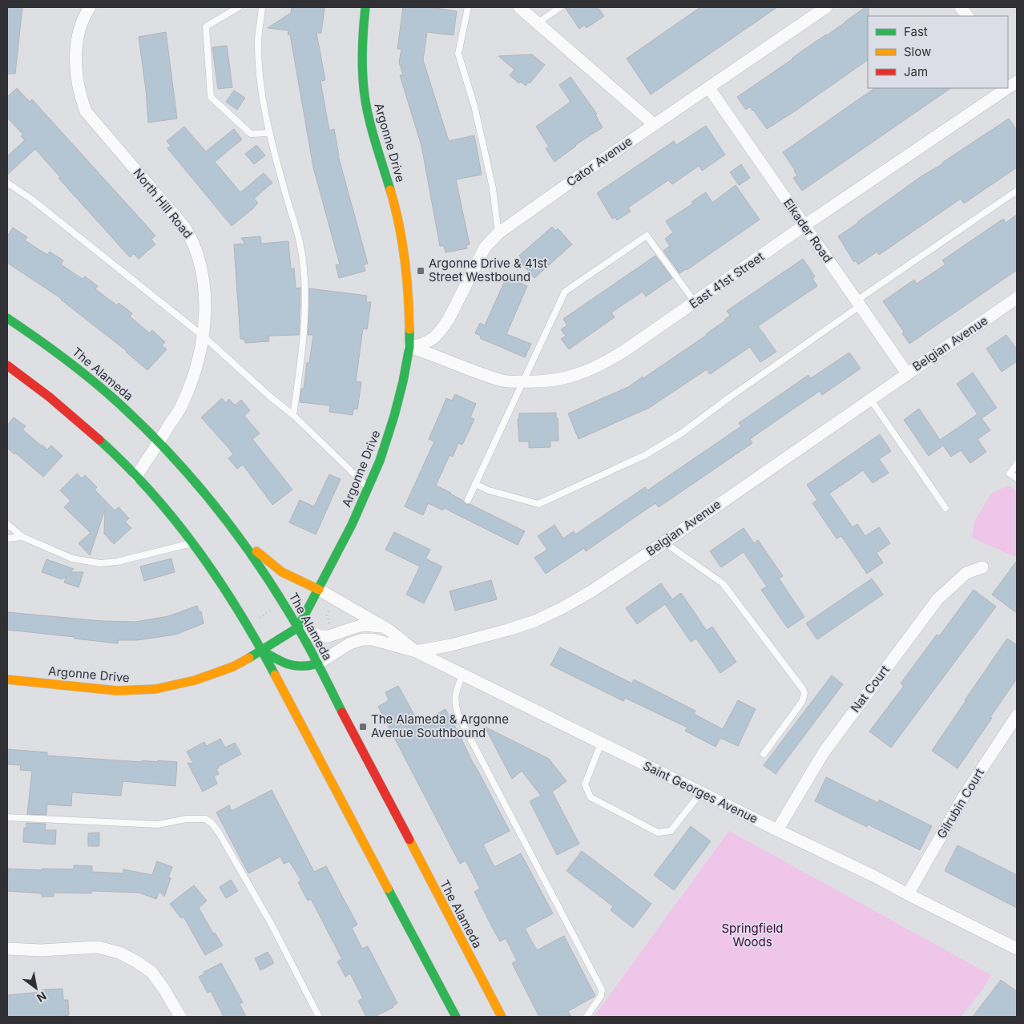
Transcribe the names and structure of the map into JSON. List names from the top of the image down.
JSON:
{
  "streets": {
    "main road": ["Argonne Drive", "The Alameda"],
    "street": [
      "Cator Avenue",
      "North Hill Road",
      "Elkader Road",
      "East 41st Street",
      "Belgian Avenue",
      "Nat Court",
      "Saint Georges Avenue",
      "Gilrubin Court"
    ]
  },
  "crossings": [
    ["Argonne Drive", "Cator Avenue"],
    ["Argonne Drive", "East 41st Street"],
    ["Argonne Drive", "The Alameda"],
    ["Argonne Drive", "Saint Georges Avenue"],
    ["Cator Avenue", "Elkader Road"],
    ["Cator Avenue", "East 41st Street"],
    ["North Hill Road", "The Alameda"],
    ["Elkader Road", "East 41st Street"],
    ["Elkader Road", "Belgian Avenue"],
    ["Belgian Avenue", "The Alameda"],
    ["Belgian Avenue", "Saint Georges Avenue"],
    ["The Alameda", "Saint Georges Avenue"],
    ["Nat Court", "Saint Georges Avenue"],
    ["Saint Georges Avenue", "Gilrubin Court"]
  ],
  "parks": ["Springfield Woods"],
  "places": {
    "transit": ["Argonne Drive & 41st Street Westbound", "The Alameda & Argonne Avenue Southbound"]
  },
  "legend": ["Fast", "Slow", "Jam"],
  "north": "bottom right"
}
